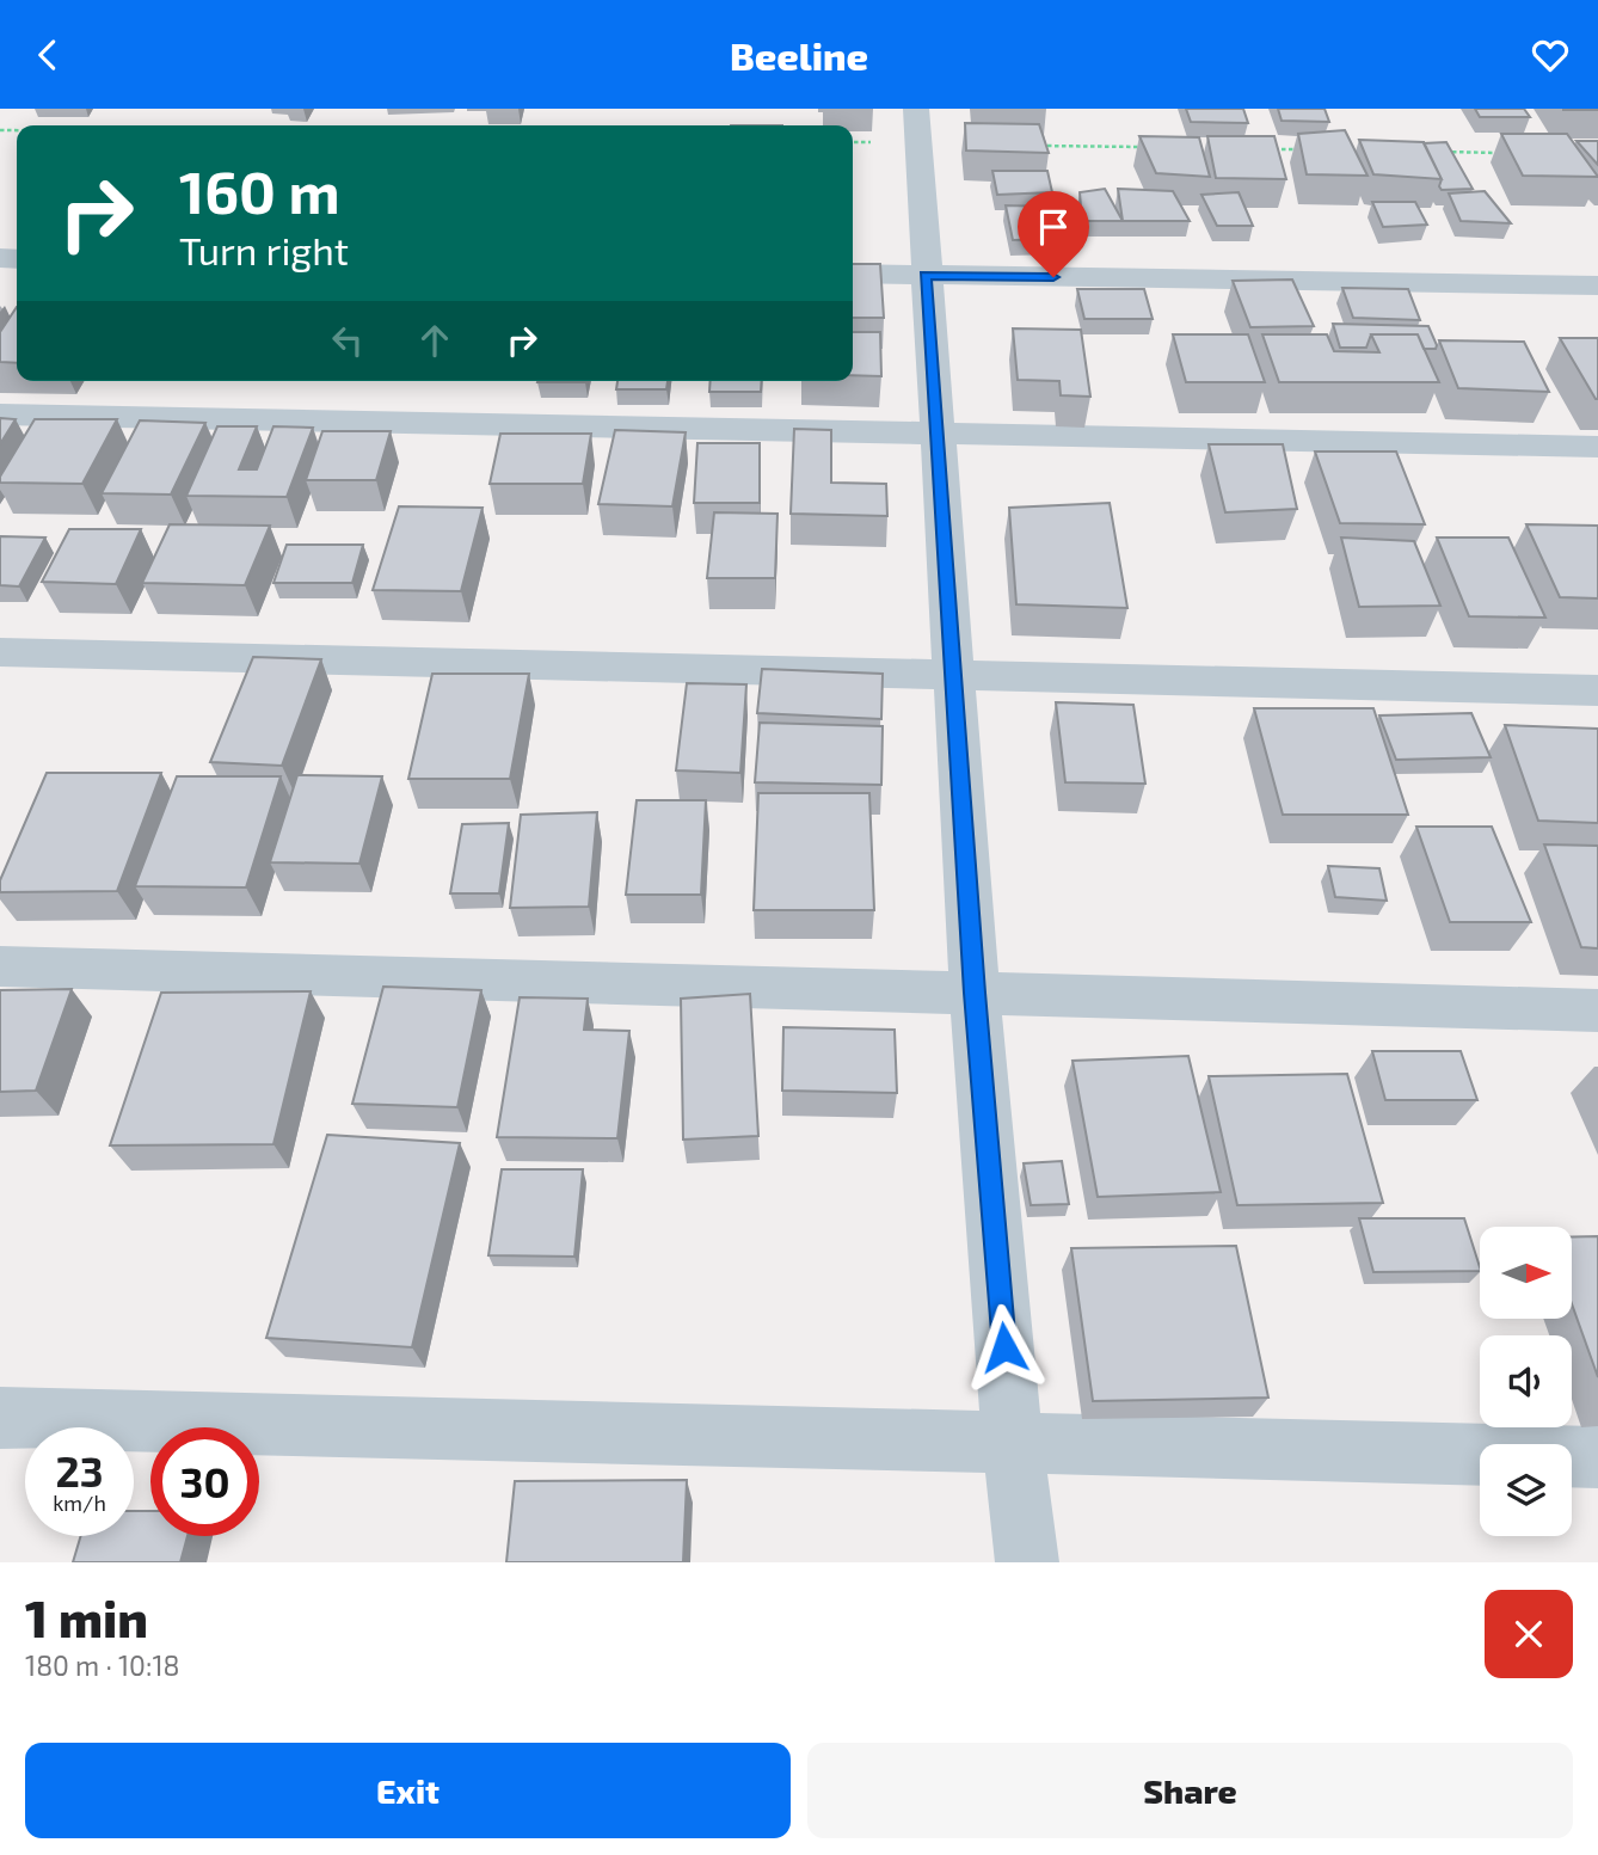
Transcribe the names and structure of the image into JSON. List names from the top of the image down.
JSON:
{
  "north": "right",
  "page": {
    "header": "Beeline",
    "turn": ["160 m", "Turn right"],
    "speed": "23 km/h",
    "limit": "30",
    "heading": ["1 min", "180 m · 10:18"],
    "buttons": ["Exit", "Share"]
  }
}
